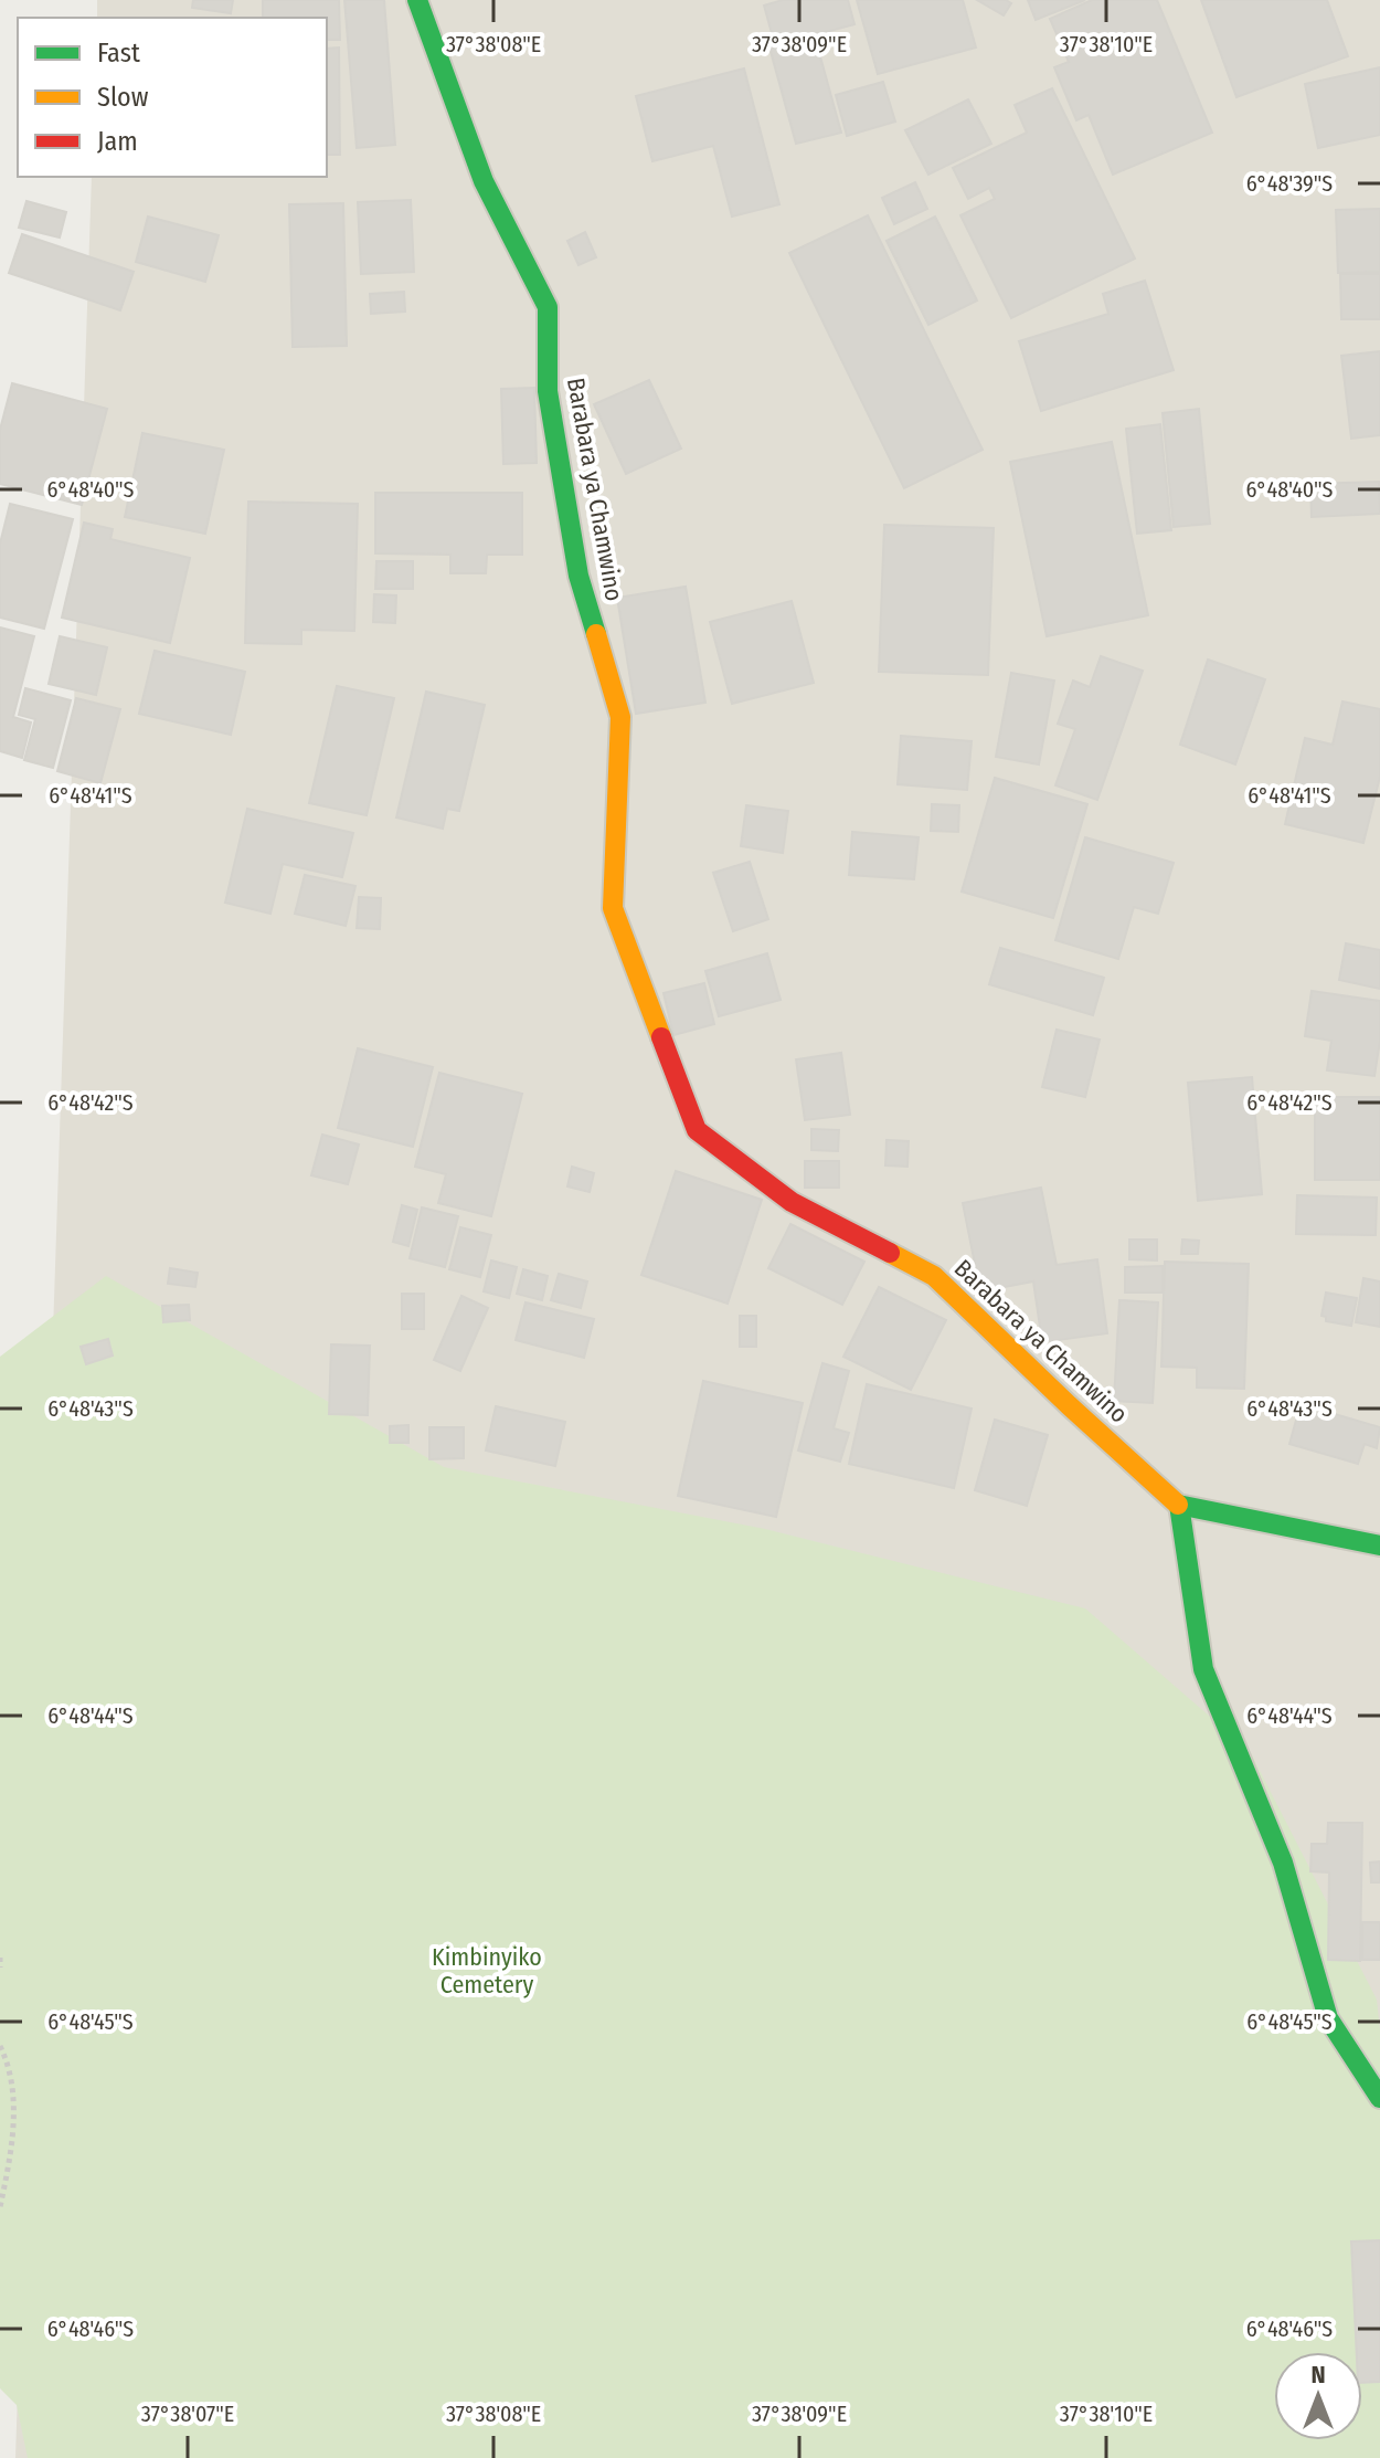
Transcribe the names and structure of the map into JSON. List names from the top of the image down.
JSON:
{
  "streets": {
    "street": ["Barabara ya Chamwino"]
  },
  "parks": ["Kimbinyiko Cemetery"],
  "legend": ["Fast", "Slow", "Jam"],
  "north": "top",
  "coordinates": [
    "37°38'08\"E",
    "37°38'09\"E",
    "37°38'10\"E",
    "6°48'39\"S",
    "6°48'40\"S",
    "6°48'41\"S",
    "6°48'42\"S",
    "6°48'43\"S",
    "6°48'44\"S",
    "6°48'45\"S",
    "6°48'46\"S",
    "37°38'07\"E"
  ]
}
